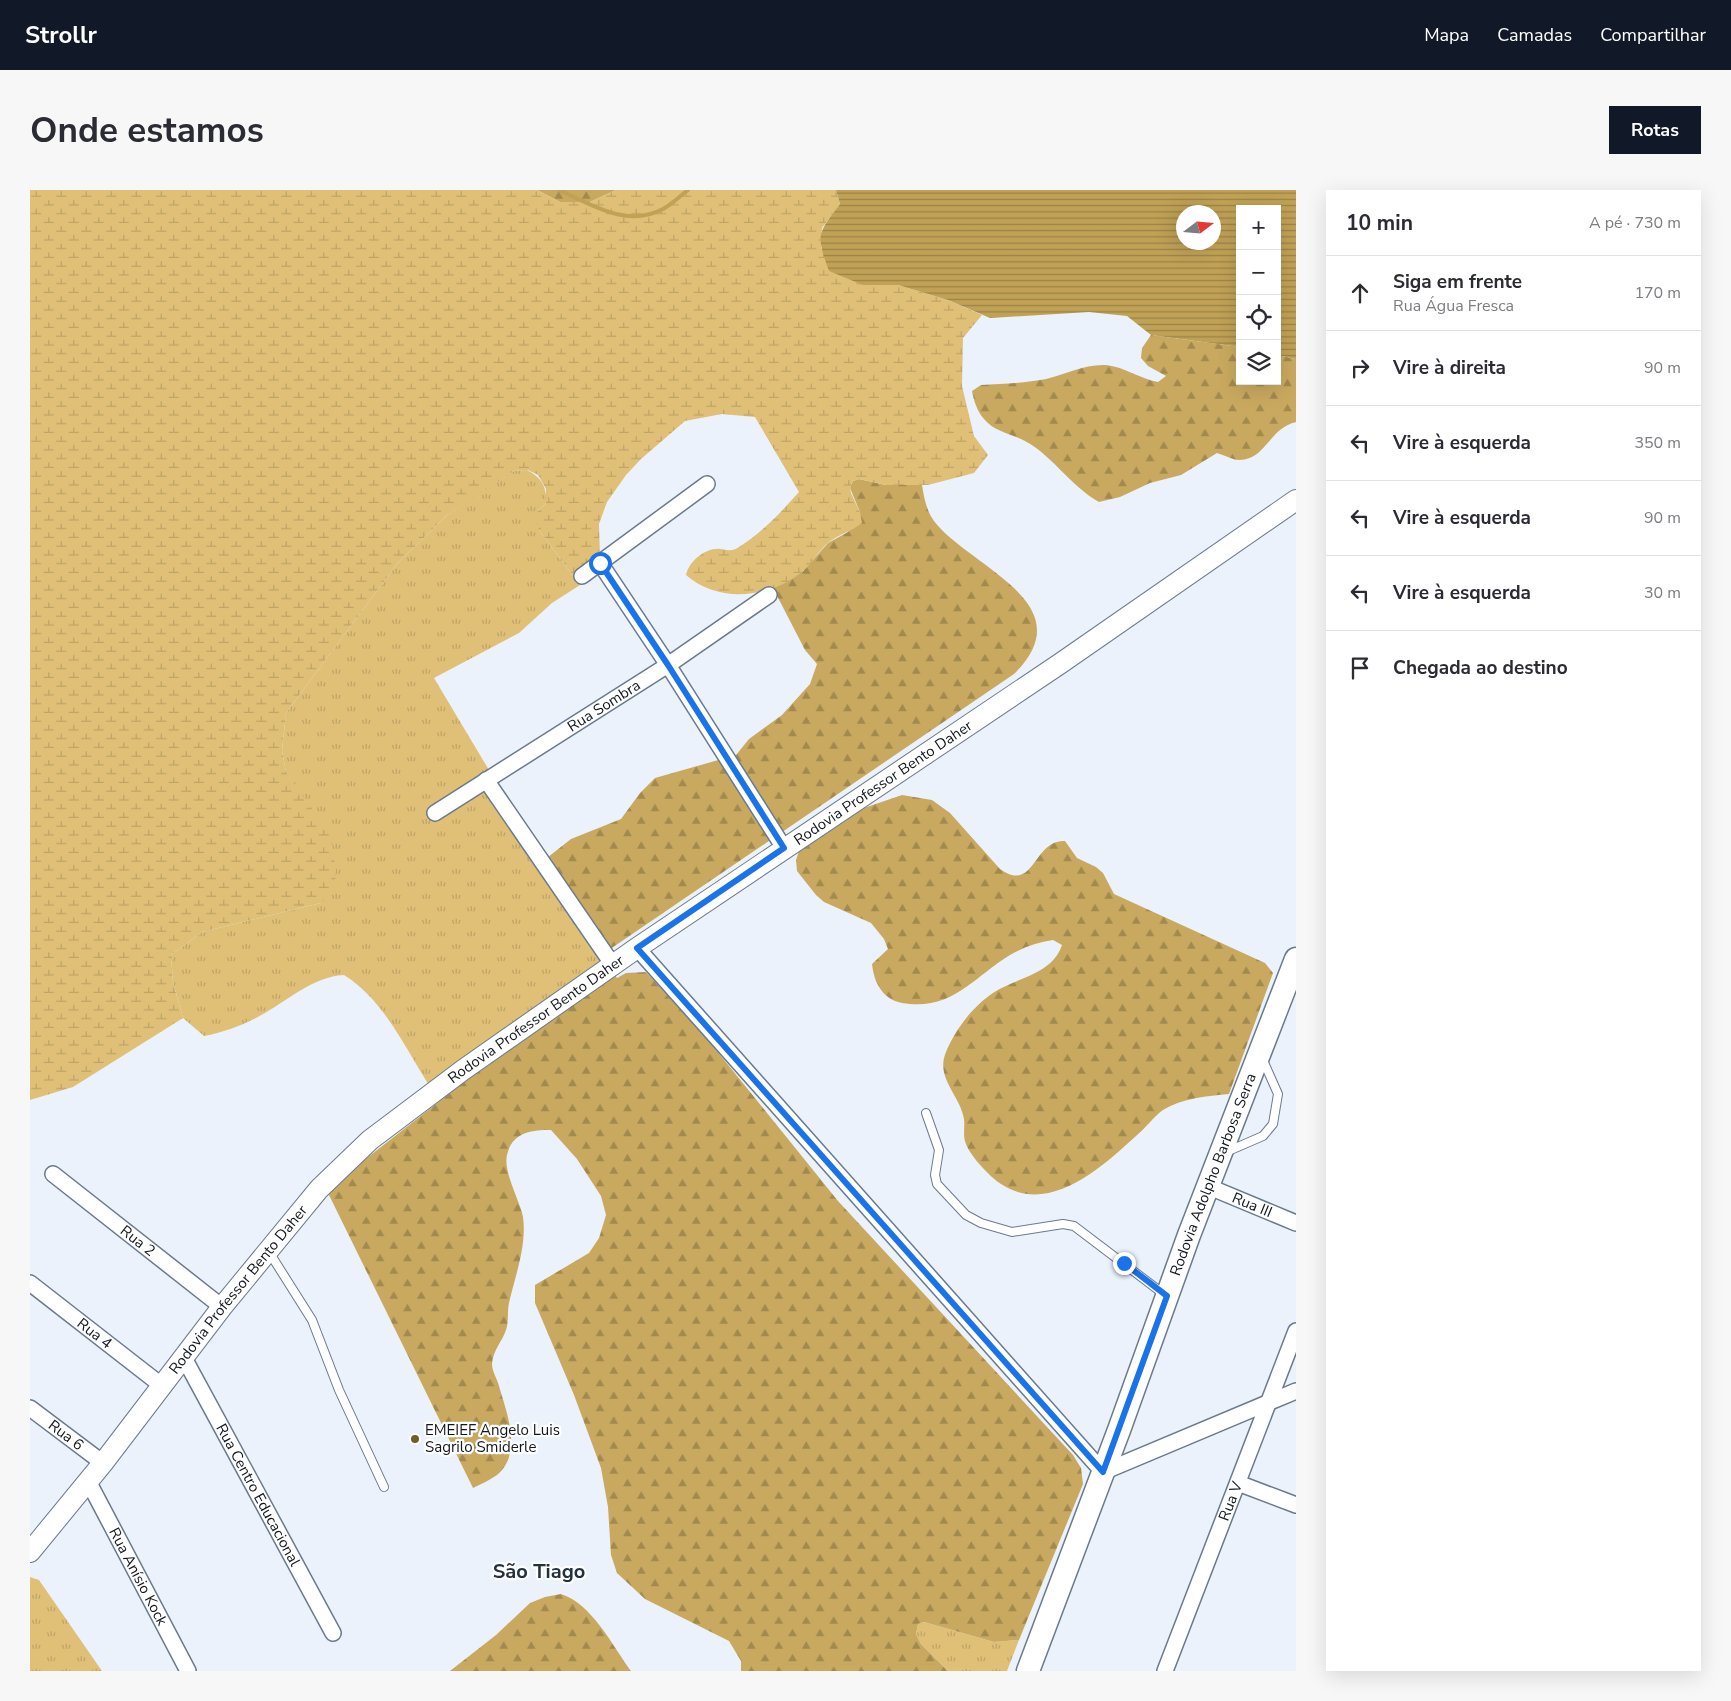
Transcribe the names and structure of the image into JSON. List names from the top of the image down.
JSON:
{
  "streets": {
    "main road": ["Rodovia Adolpho Barbosa Serra"],
    "street": [
      "Rua Sombra",
      "Rodovia Professor Bento Daher",
      "Rua III",
      "Rua 2",
      "Rua 4",
      "Rua 6",
      "Rua Centro Educacional",
      "Rua V",
      "Rua Anísio Kock"
    ]
  },
  "crossings": [
    ["Rodovia Professor Bento Daher", "Rua 2"],
    ["Rodovia Professor Bento Daher", "Rua 4"],
    ["Rodovia Professor Bento Daher", "Rua 6"],
    ["Rodovia Professor Bento Daher", "Rua Centro Educacional"],
    ["Rodovia Professor Bento Daher", "Rua Anísio Kock"],
    ["Rodovia Adolpho Barbosa Serra", "Rua III"]
  ],
  "districts": ["São Tiago"],
  "places": ["EMEIEF Angelo Luis Sagrilo Smiderle"],
  "north": "right",
  "page": {
    "header": "Strollr",
    "nav": ["Mapa", "Camadas", "Compartilhar"],
    "buttons": "Rotas",
    "title": "Onde estamos",
    "heading": ["10 min", "A pé · 730 m"],
    "map_buttons": ["+", "−"],
    "list": [
      ["Siga em frente", "Rua Água Fresca", "170 m"],
      ["Vire à direita", "90 m"],
      ["Vire à esquerda", "350 m"],
      ["Vire à esquerda", "90 m"],
      ["Vire à esquerda", "30 m"],
      "Chegada ao destino"
    ]
  }
}
